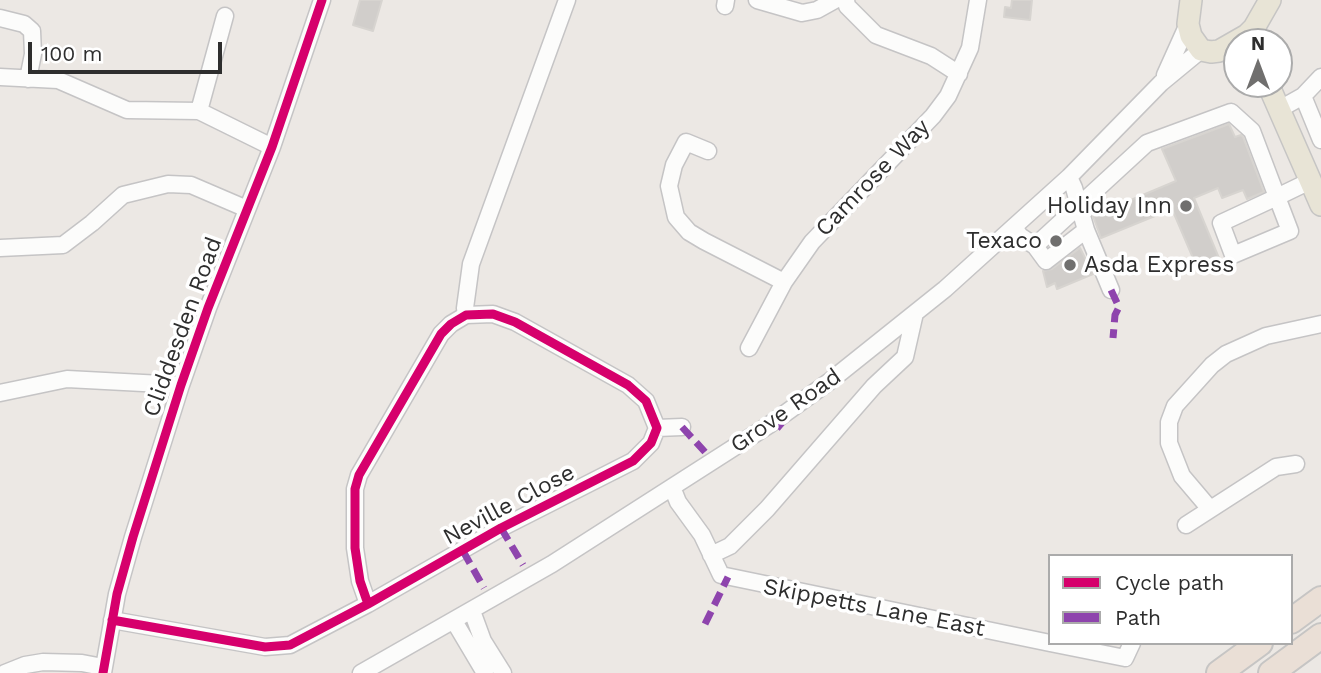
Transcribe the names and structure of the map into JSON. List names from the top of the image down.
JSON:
{
  "streets": {
    "street": [
      "Camrose Way",
      "Cliddesden Road",
      "Grove Road",
      "Neville Close",
      "Skippetts Lane East"
    ]
  },
  "crossings": [
    ["Cliddesden Road", "Neville Close"],
    ["Grove Road", "Skippetts Lane East"]
  ],
  "places": ["Holiday Inn", "Texaco", "Asda Express"],
  "legend": ["Cycle path", "Path"],
  "scale_bar": "100 m",
  "north": "top"
}
